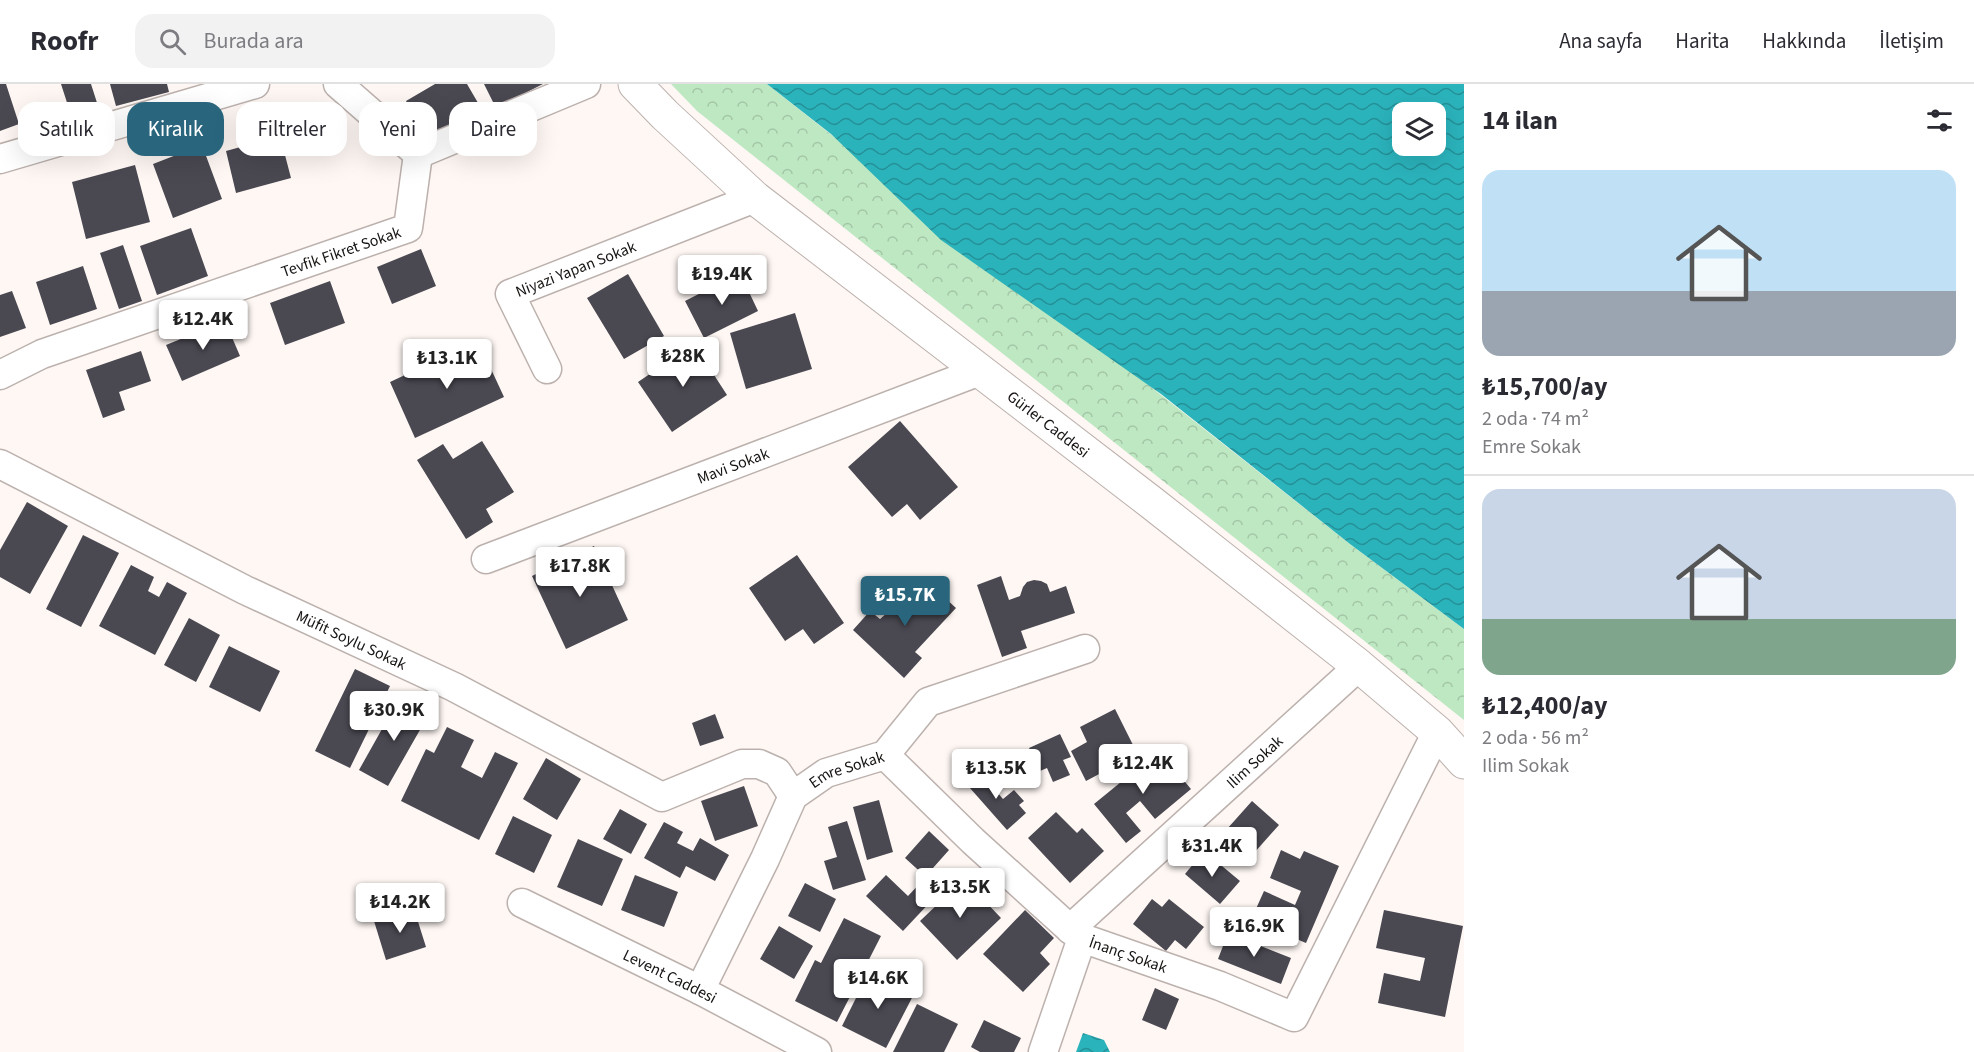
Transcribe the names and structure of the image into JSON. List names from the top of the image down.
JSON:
{
  "streets": {
    "street": [
      "Tevfik Fikret Sokak",
      "Niyazi Yapan Sokak",
      "Gürler Caddesi",
      "Mavi Sokak",
      "Müfit Soylu Sokak",
      "Ilim Sokak",
      "Emre Sokak",
      "İnanç Sokak",
      "Levent Caddesi"
    ]
  },
  "crossings": [
    ["Niyazi Yapan Sokak", "Gürler Caddesi"],
    ["Gürler Caddesi", "Mavi Sokak"],
    ["Gürler Caddesi", "Ilim Sokak"],
    ["Gürler Caddesi", "İnanç Sokak"],
    ["Müfit Soylu Sokak", "Emre Sokak"],
    ["Ilim Sokak", "İnanç Sokak"],
    ["Emre Sokak", "İnanç Sokak"],
    ["Emre Sokak", "Levent Caddesi"]
  ],
  "page": {
    "header": "Roofr",
    "search": "Burada ara",
    "nav": [
      "Ana sayfa",
      "Harita",
      "Hakkında",
      "İletişim"
    ],
    "heading": "14 ilan",
    "chip": [
      "Satılık",
      "Kiralık",
      "Filtreler",
      "Yeni",
      "Daire"
    ],
    "list": [
      {
        "name": "₺15,700/ay",
        "note": "2 oda · 74 m² · Emre Sokak"
      },
      {
        "name": "₺12,400/ay",
        "note": "2 oda · 56 m² · Ilim Sokak"
      }
    ],
    "price": [
      "₺19.4K",
      "₺12.4K",
      "₺28K",
      "₺13.1K",
      "₺17.8K",
      "₺15.7K",
      "₺30.9K",
      "₺12.4K",
      "₺13.5K",
      "₺31.4K",
      "₺13.5K",
      "₺14.2K",
      "₺16.9K",
      "₺14.6K"
    ]
  }
}
